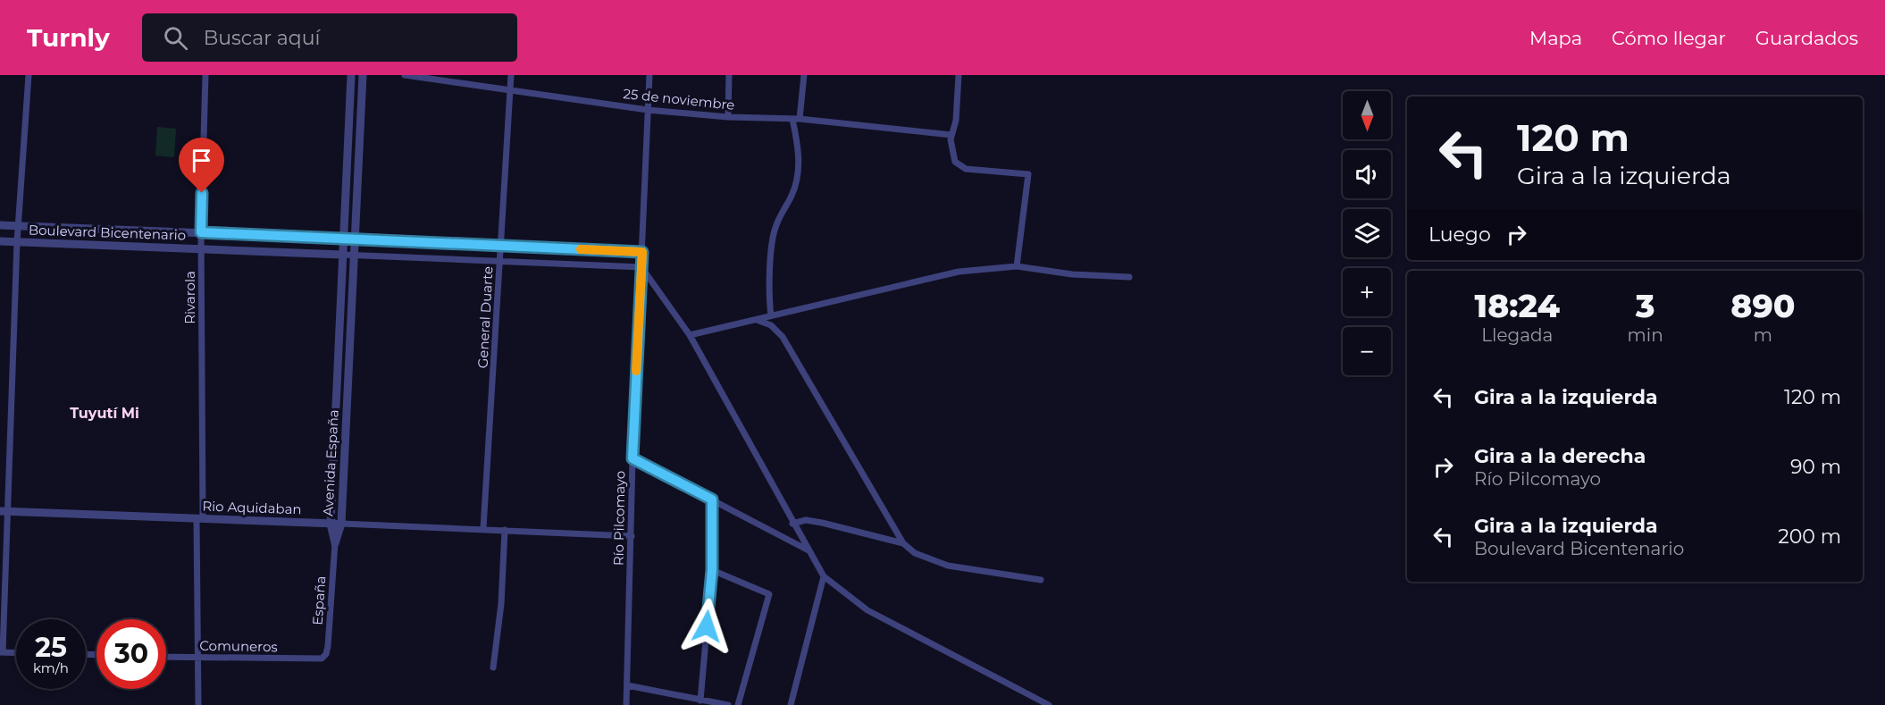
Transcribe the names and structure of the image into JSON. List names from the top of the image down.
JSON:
{
  "streets": {
    "street": [
      "25 de noviembre",
      "Boulevard Bicentenario",
      "Rivarola",
      "General Duarte",
      "Avenida España",
      "Rio Aquidaban",
      "Río Pilcomayo",
      "España",
      "Comuneros"
    ]
  },
  "crossings": [
    ["25 de noviembre", "General Duarte"],
    ["25 de noviembre", "Río Pilcomayo"],
    ["Boulevard Bicentenario", "Rivarola"],
    ["Boulevard Bicentenario", "General Duarte"],
    ["Boulevard Bicentenario", "Avenida España"],
    ["Boulevard Bicentenario", "Río Pilcomayo"],
    ["Rivarola", "Rio Aquidaban"],
    ["Rivarola", "Comuneros"],
    ["General Duarte", "Rio Aquidaban"],
    ["Avenida España", "Rio Aquidaban"],
    ["Avenida España", "España"],
    ["Rio Aquidaban", "Río Pilcomayo"],
    ["España", "Comuneros"]
  ],
  "districts": ["Tuyutí Mi"],
  "north": "bottom",
  "page": {
    "header": "Turnly",
    "search": "Buscar aquí",
    "nav": ["Mapa", "Cómo llegar", "Guardados"],
    "map_buttons": ["+", "−"],
    "turn": ["120 m", "Gira a la izquierda"],
    "then": "Luego",
    "eta": [
      "18:24",
      "Llegada",
      "3",
      "min",
      "890",
      "m"
    ],
    "list": [
      {
        "name": "Gira a la izquierda",
        "value": "120 m"
      },
      {
        "name": "Gira a la derecha",
        "note": "Río Pilcomayo",
        "value": "90 m"
      },
      {
        "name": "Gira a la izquierda",
        "note": "Boulevard Bicentenario",
        "value": "200 m"
      }
    ],
    "speed": "25 km/h",
    "limit": "30"
  }
}
